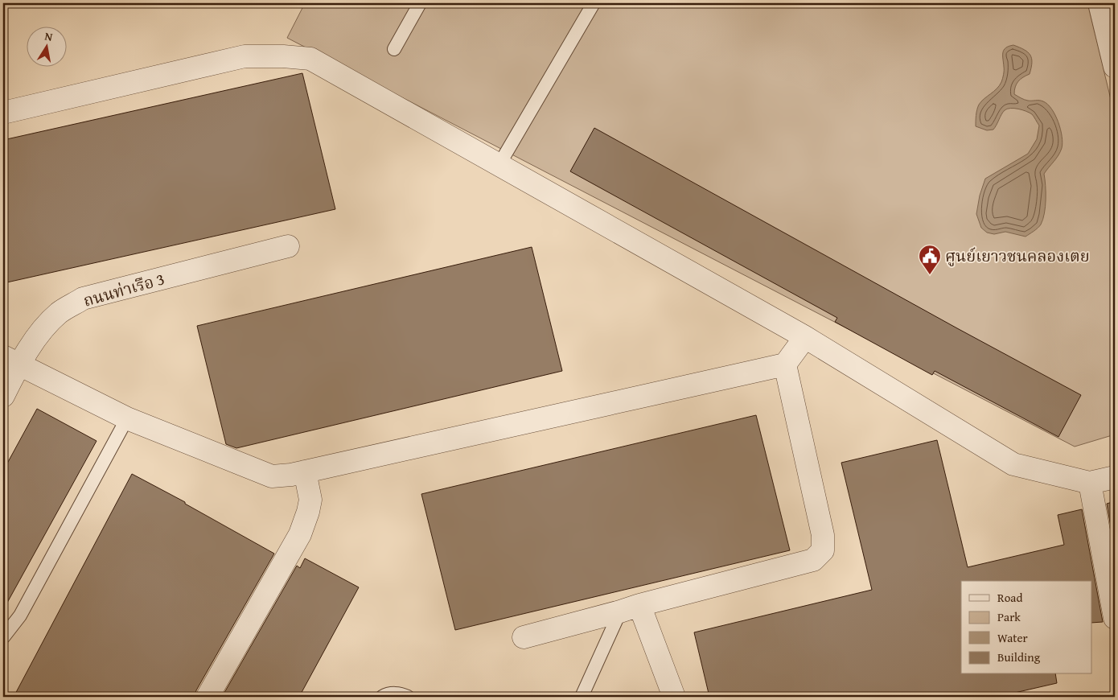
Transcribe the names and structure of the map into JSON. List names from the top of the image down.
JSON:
{
  "streets": {
    "street": ["ถนนท่าเรือ 3"]
  },
  "places": {
    "public building": ["ศูนย์เยาวชนคลองเตย"]
  },
  "legend": [
    "Road",
    "Park",
    "Water",
    "Building"
  ],
  "north": "top"
}
